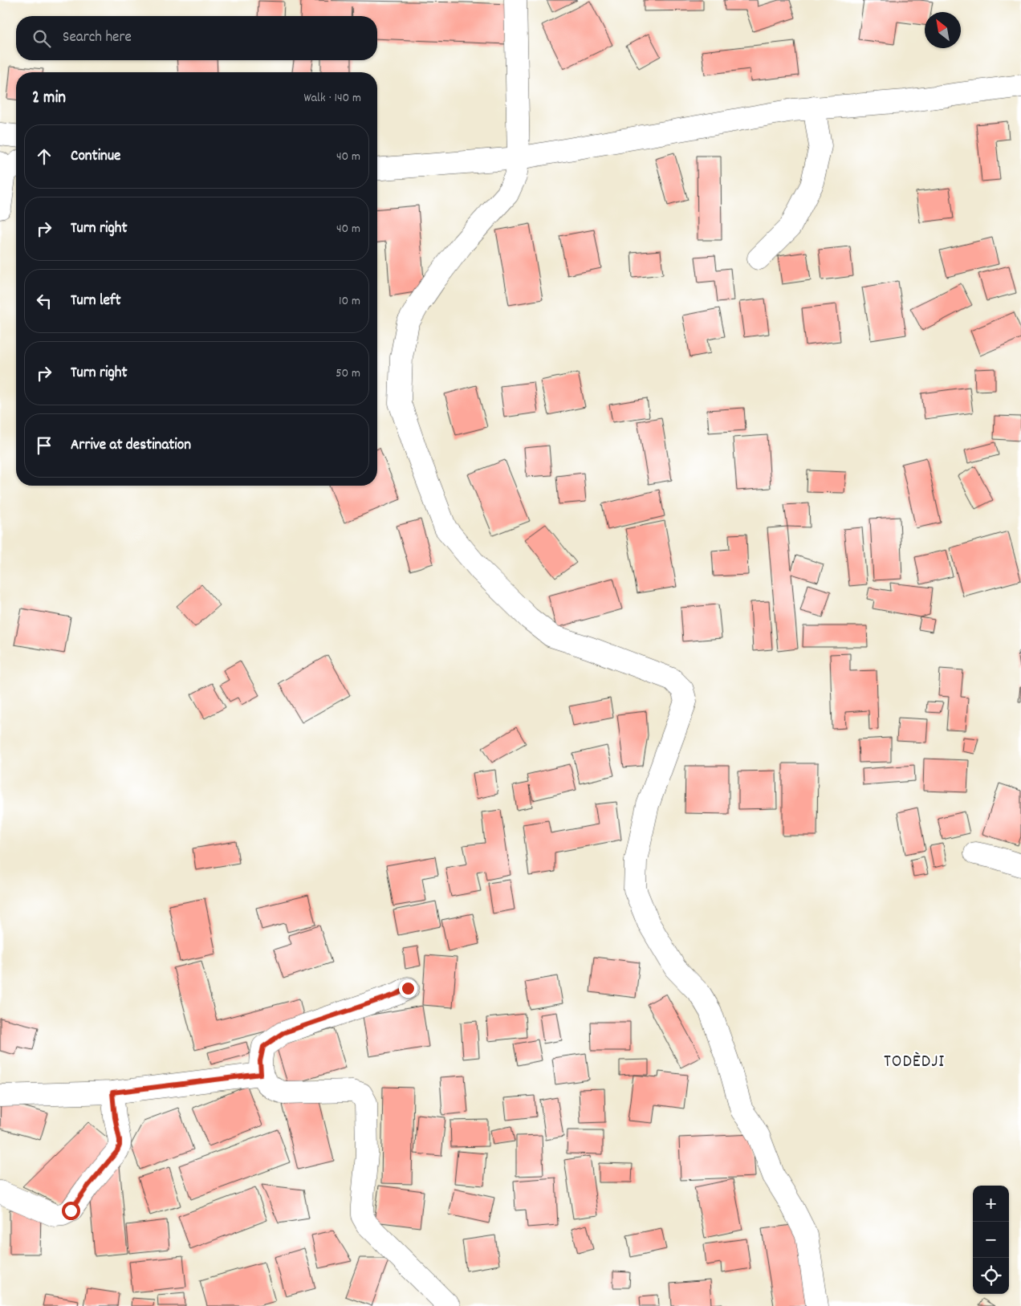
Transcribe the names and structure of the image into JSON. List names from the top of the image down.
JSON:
{
  "districts": ["TODÈDJI"],
  "north": "top left",
  "page": {
    "search": "Search here",
    "heading": ["2 min", "Walk · 140 m"],
    "list": [
      ["Continue", "40 m"],
      ["Turn right", "40 m"],
      ["Turn left", "10 m"],
      ["Turn right", "50 m"],
      "Arrive at destination"
    ],
    "map_buttons": ["+", "−"]
  }
}
